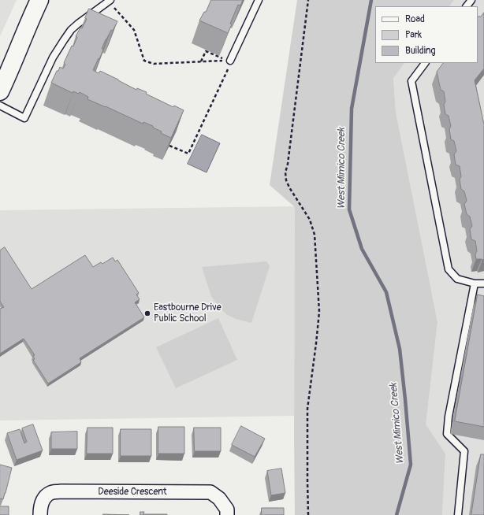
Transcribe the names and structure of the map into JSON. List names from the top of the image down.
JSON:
{
  "streets": {
    "street": ["Deeside Crescent"]
  },
  "water": ["West Mimico Creek"],
  "places": ["Eastbourne Drive Public School"],
  "legend": ["Road", "Park", "Building"]
}
